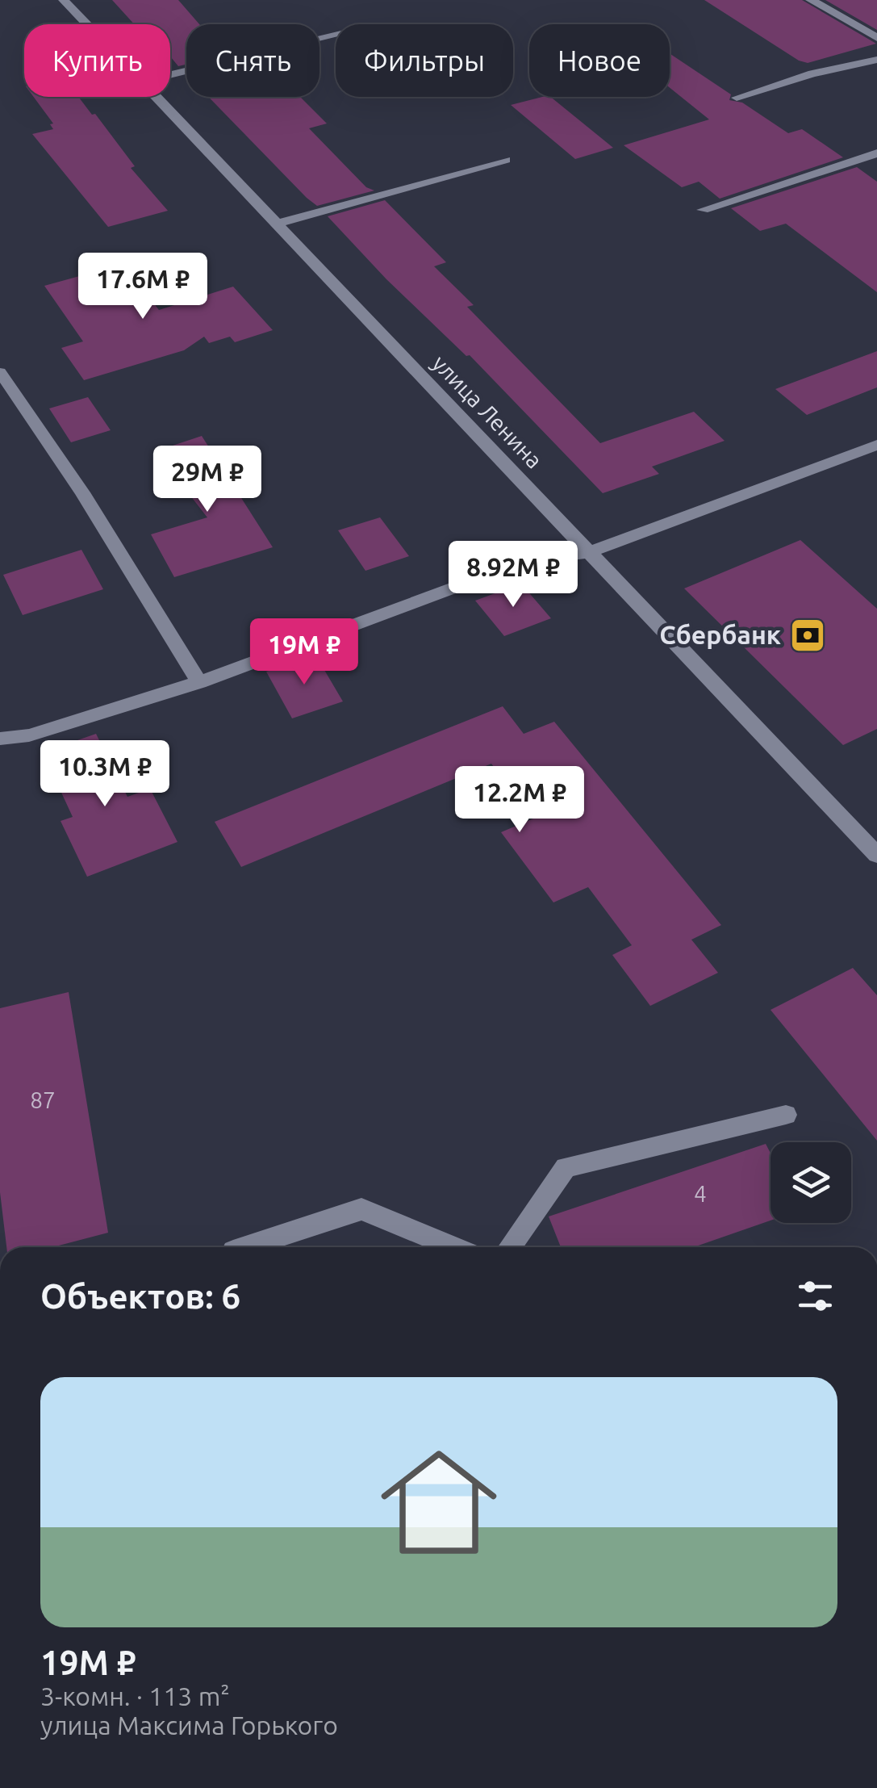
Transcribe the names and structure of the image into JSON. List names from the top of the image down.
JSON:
{
  "streets": {
    "street": ["улица Ленина"]
  },
  "places": {
    "bank": ["Сбербанк"]
  },
  "house_numbers": ["87", "4"],
  "page": {
    "chip": [
      "Купить",
      "Снять",
      "Фильтры",
      "Новое"
    ],
    "price": [
      "17.6M ₽",
      "29M ₽",
      "8.92M ₽",
      "19M ₽",
      "10.3M ₽",
      "12.2M ₽"
    ],
    "heading": "Объектов: 6",
    "list": [
      {
        "name": "19M ₽",
        "note": "3-комн. · 113 m² · улица Максима Горького"
      }
    ]
  }
}
